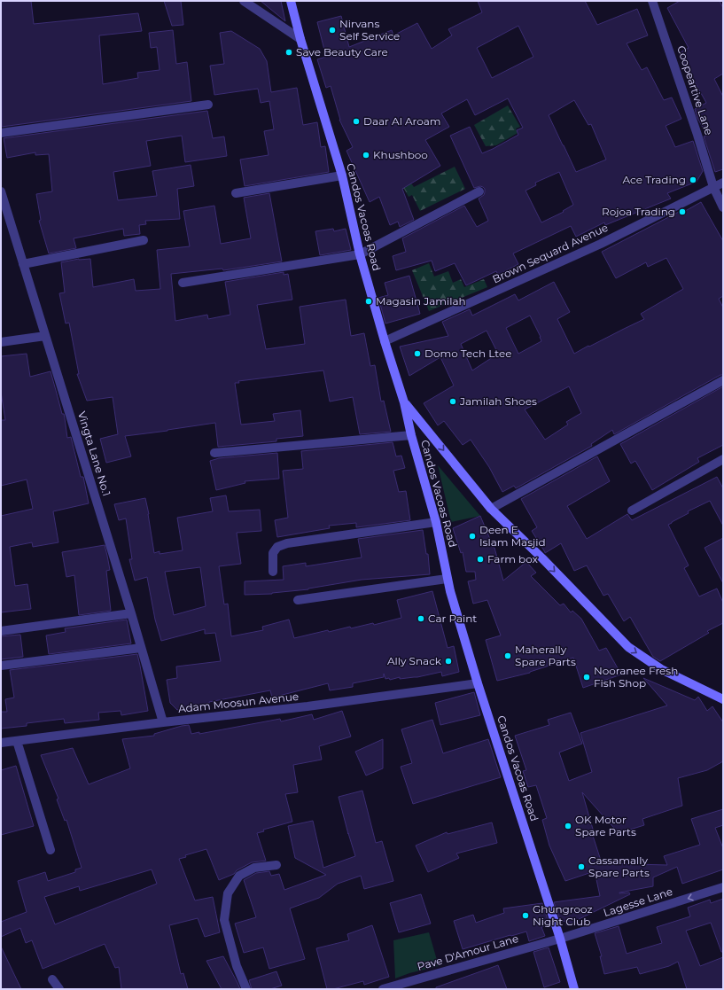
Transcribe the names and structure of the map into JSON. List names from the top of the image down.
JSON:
{
  "streets": {
    "main road": ["Candos Vacoas Road"],
    "street": [
      "Coopeartive Lane",
      "Brown Sequard Avenue",
      "Vingta Lane No.1",
      "Adam Moosun Avenue",
      "Lagesse Lane",
      "Pave D'Amour Lane"
    ]
  },
  "crossings": [
    ["Coopeartive Lane", "Brown Sequard Avenue"],
    ["Candos Vacoas Road", "Brown Sequard Avenue"],
    ["Candos Vacoas Road", "Adam Moosun Avenue"],
    ["Candos Vacoas Road", "Lagesse Lane"],
    ["Candos Vacoas Road", "Pave D'Amour Lane"],
    ["Vingta Lane No.1", "Adam Moosun Avenue"],
    ["Lagesse Lane", "Pave D'Amour Lane"]
  ],
  "one_way": ["Lagesse Lane"],
  "places": [
    "Nirvans Self Service",
    "Save Beauty Care",
    "Daar Al Aroam",
    "Khushboo",
    "Ace Trading",
    "Rojoa Trading",
    "Magasin Jamilah",
    "Domo Tech Ltee",
    "Jamilah Shoes",
    "Deen E Islam Masjid",
    "Farm box",
    "Car Paint",
    "Maherally Spare Parts",
    "Ally Snack",
    "Nooranee Fresh Fish Shop",
    "OK Motor Spare Parts",
    "Cassamally Spare Parts",
    "Ghungrooz Night Club"
  ]
}
